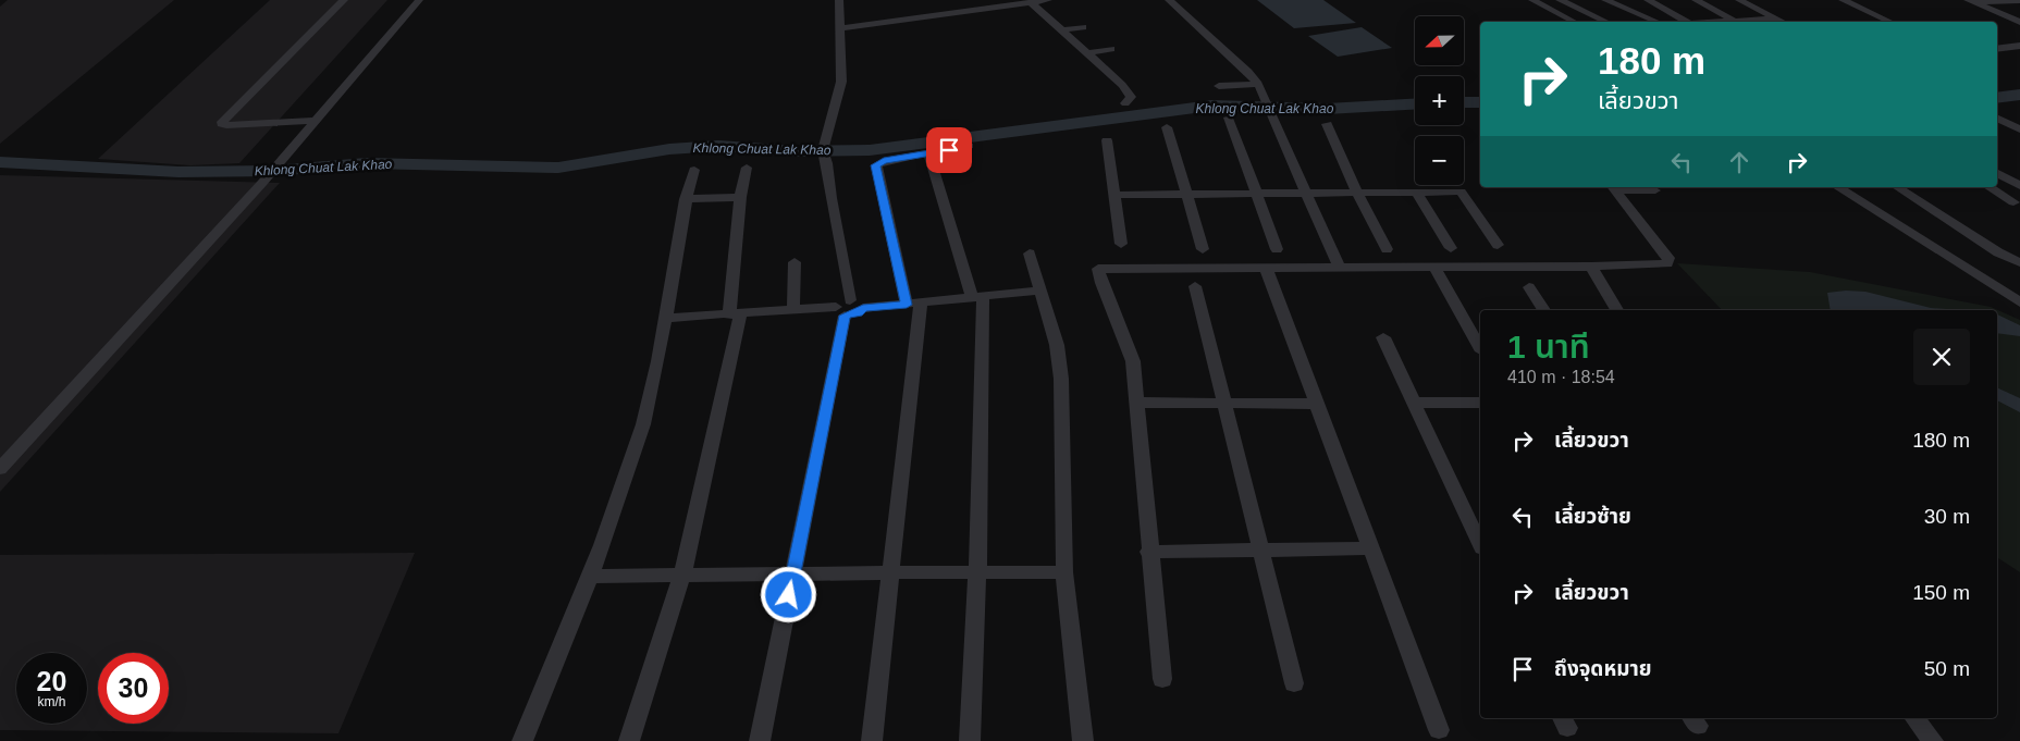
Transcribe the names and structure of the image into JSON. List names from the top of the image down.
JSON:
{
  "water": ["Khlong Chuat Lak Khao"],
  "north": "left",
  "page": {
    "map_buttons": ["+", "−"],
    "turn": ["180 m", "เลี้ยวขวา"],
    "heading": ["1 นาที", "410 m · 18:54"],
    "list": [
      {
        "name": "เลี้ยวขวา",
        "value": "180 m"
      },
      {
        "name": "เลี้ยวซ้าย",
        "value": "30 m"
      },
      {
        "name": "เลี้ยวขวา",
        "value": "150 m"
      },
      {
        "name": "ถึงจุดหมาย",
        "value": "50 m"
      }
    ],
    "speed": "20 km/h",
    "limit": "30"
  }
}
